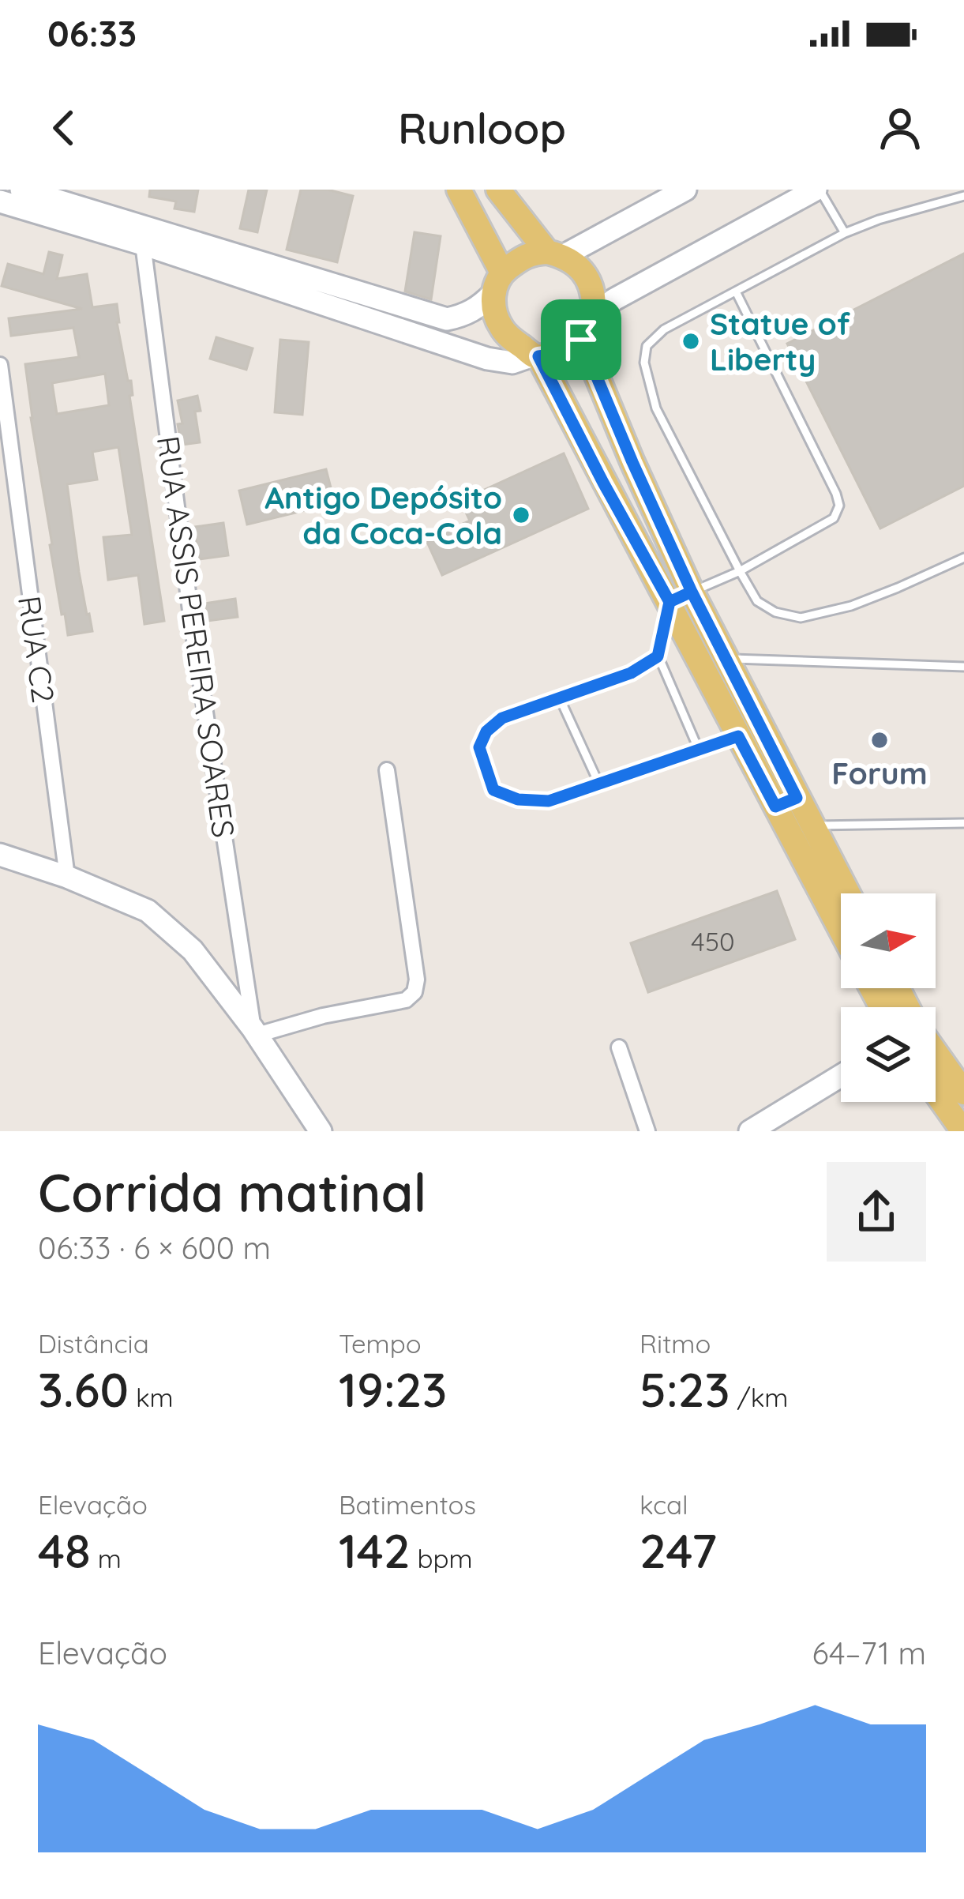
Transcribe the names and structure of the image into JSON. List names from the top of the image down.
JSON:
{
  "streets": {
    "street": ["RUA ASSIS PEREIRA SOARES", "RUA C2"]
  },
  "places": ["Statue of Liberty", "Antigo Depósito da Coca-Cola", "Forum"],
  "house_numbers": ["450"],
  "north": "right",
  "page": {
    "status": "06:33",
    "header": "Runloop",
    "heading": ["Corrida matinal", "06:33 · 6 × 600 m"],
    "stats": [
      ["Distância", "3.60 km"],
      ["Tempo", "19:23"],
      ["Ritmo", "5:23 /km"],
      ["Elevação", "48 m"],
      ["Batimentos", "142 bpm"],
      ["kcal", "247"]
    ],
    "chart": ["Elevação", "64–71 m"]
  }
}
